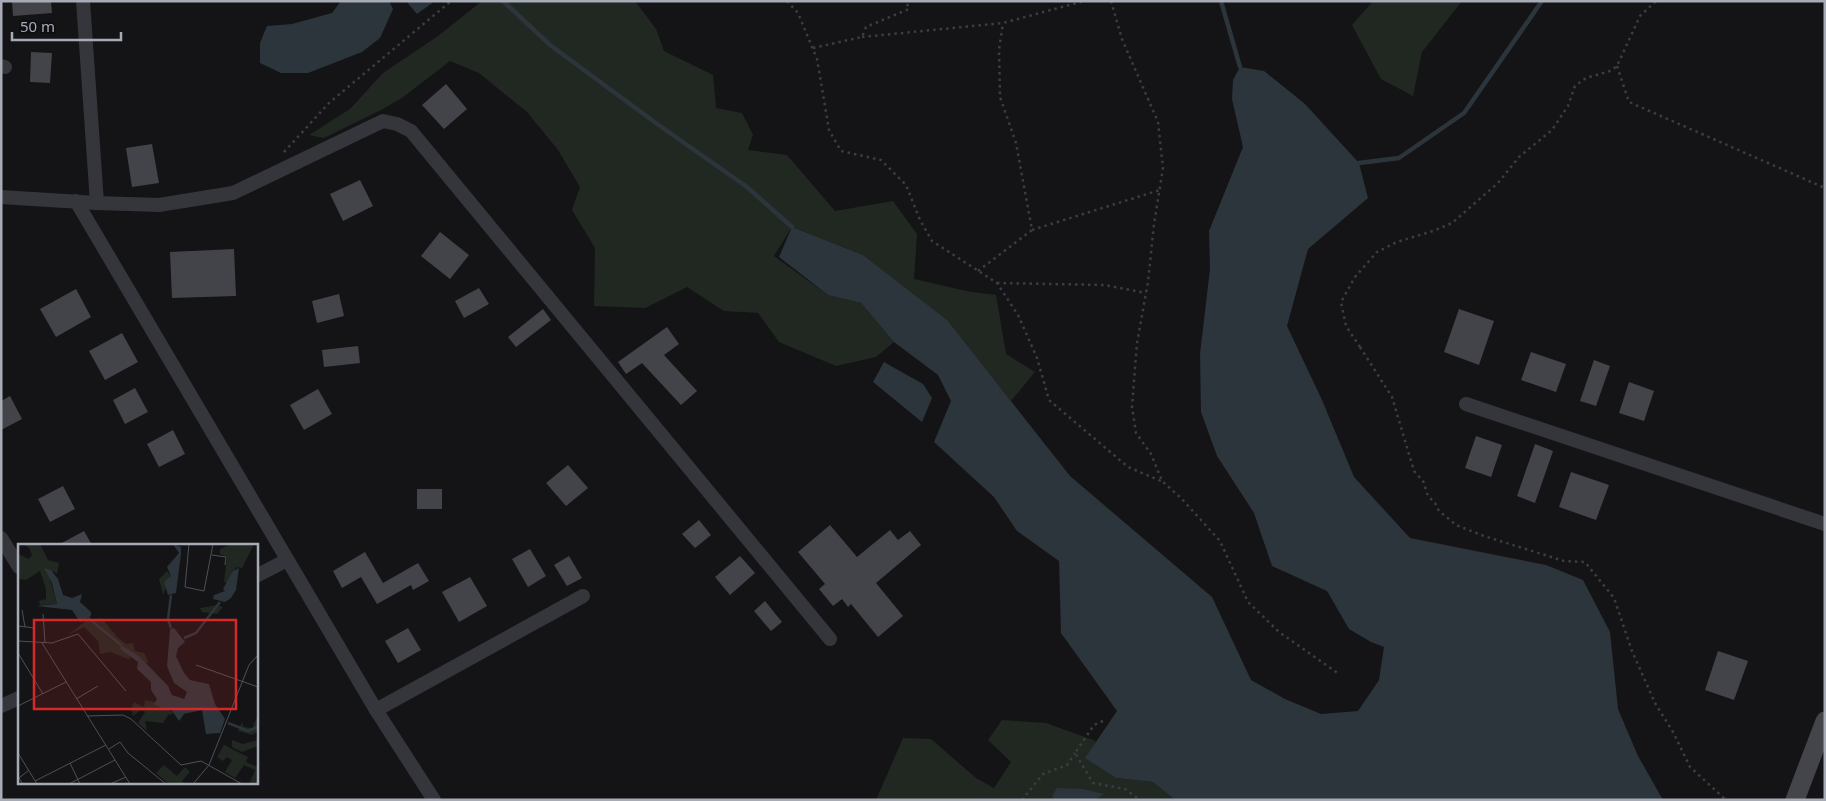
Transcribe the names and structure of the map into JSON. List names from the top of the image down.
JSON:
{
  "scale_bar": "50 m"
}
